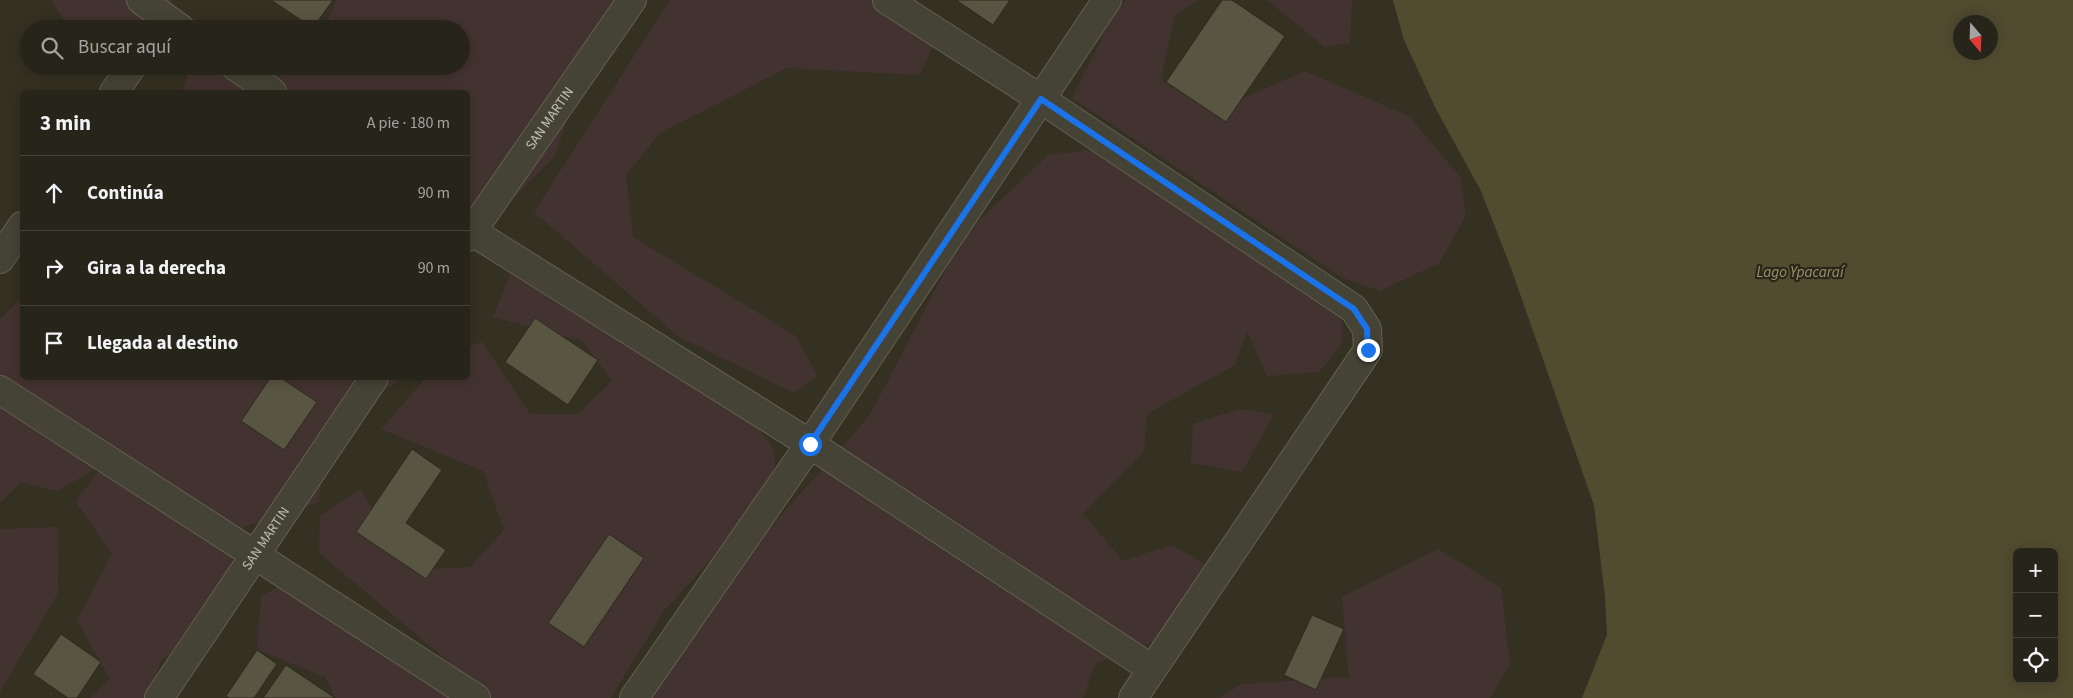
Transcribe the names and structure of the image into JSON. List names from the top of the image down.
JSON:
{
  "streets": {
    "street": ["SAN MARTIN"]
  },
  "water": ["Lago Ypacaraí"],
  "north": "bottom",
  "page": {
    "search": "Buscar aquí",
    "heading": ["3 min", "A pie · 180 m"],
    "list": [
      ["Continúa", "90 m"],
      ["Gira a la derecha", "90 m"],
      "Llegada al destino"
    ],
    "map_buttons": ["+", "−"]
  }
}
